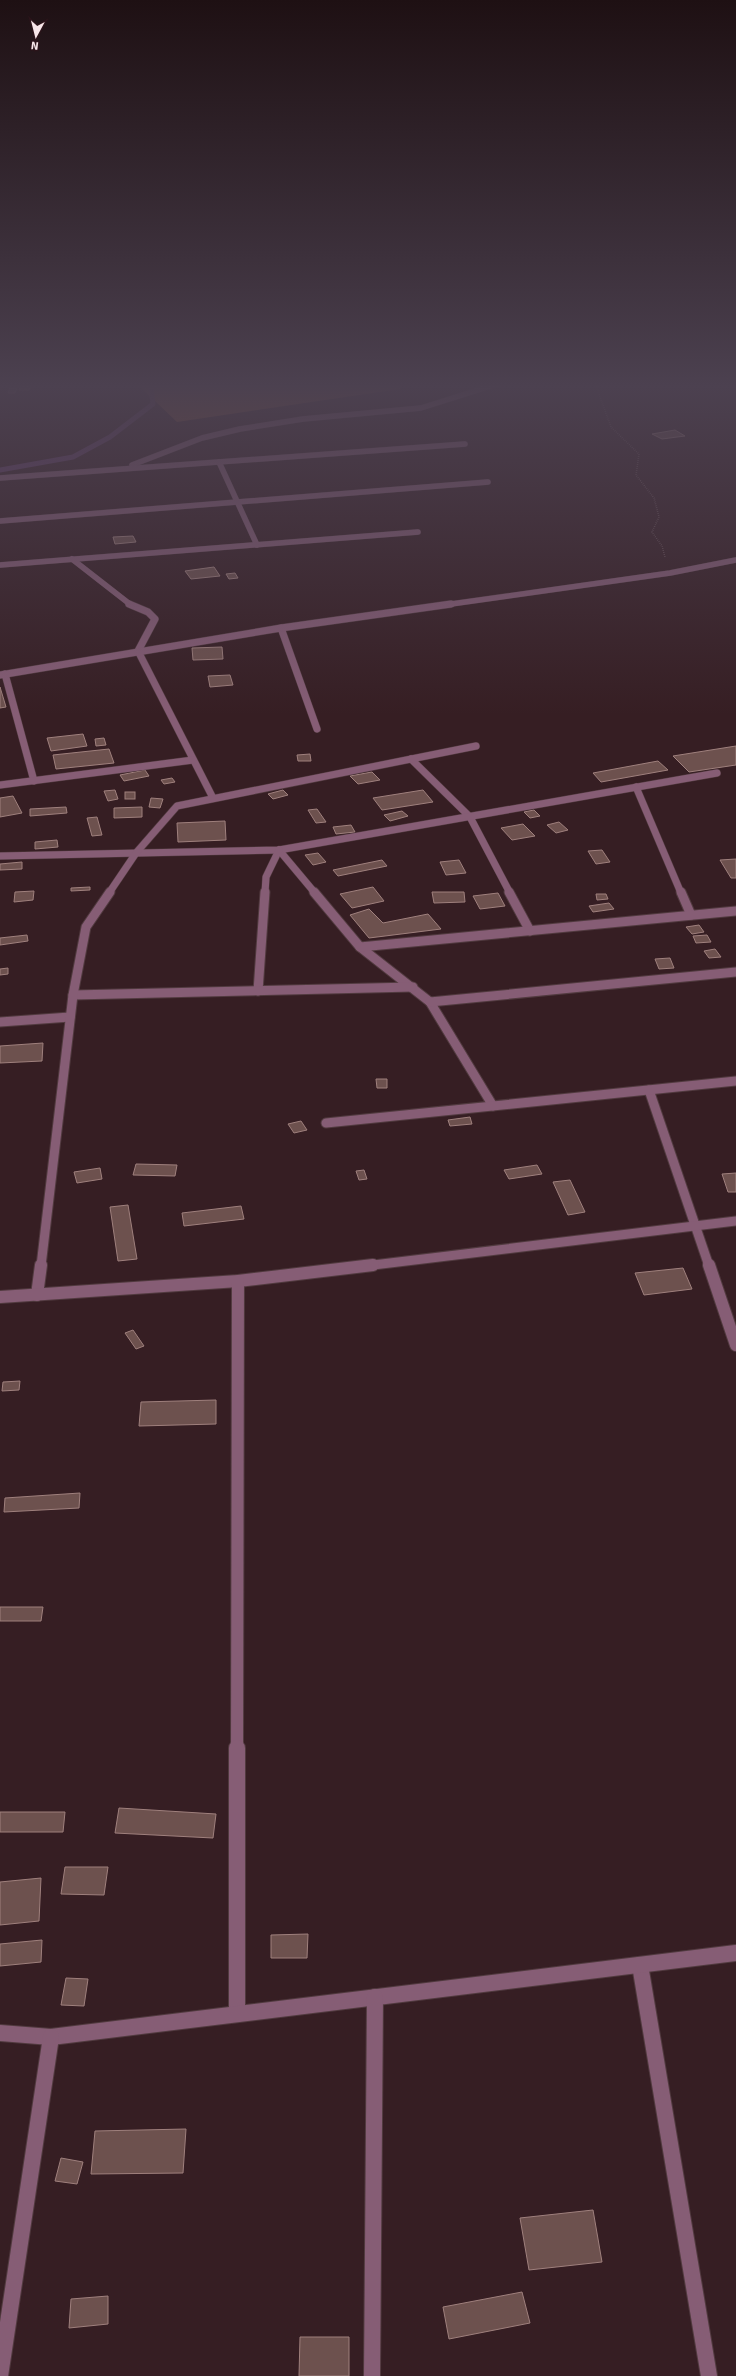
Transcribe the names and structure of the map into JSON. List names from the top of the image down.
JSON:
{
  "north": "bottom"
}
